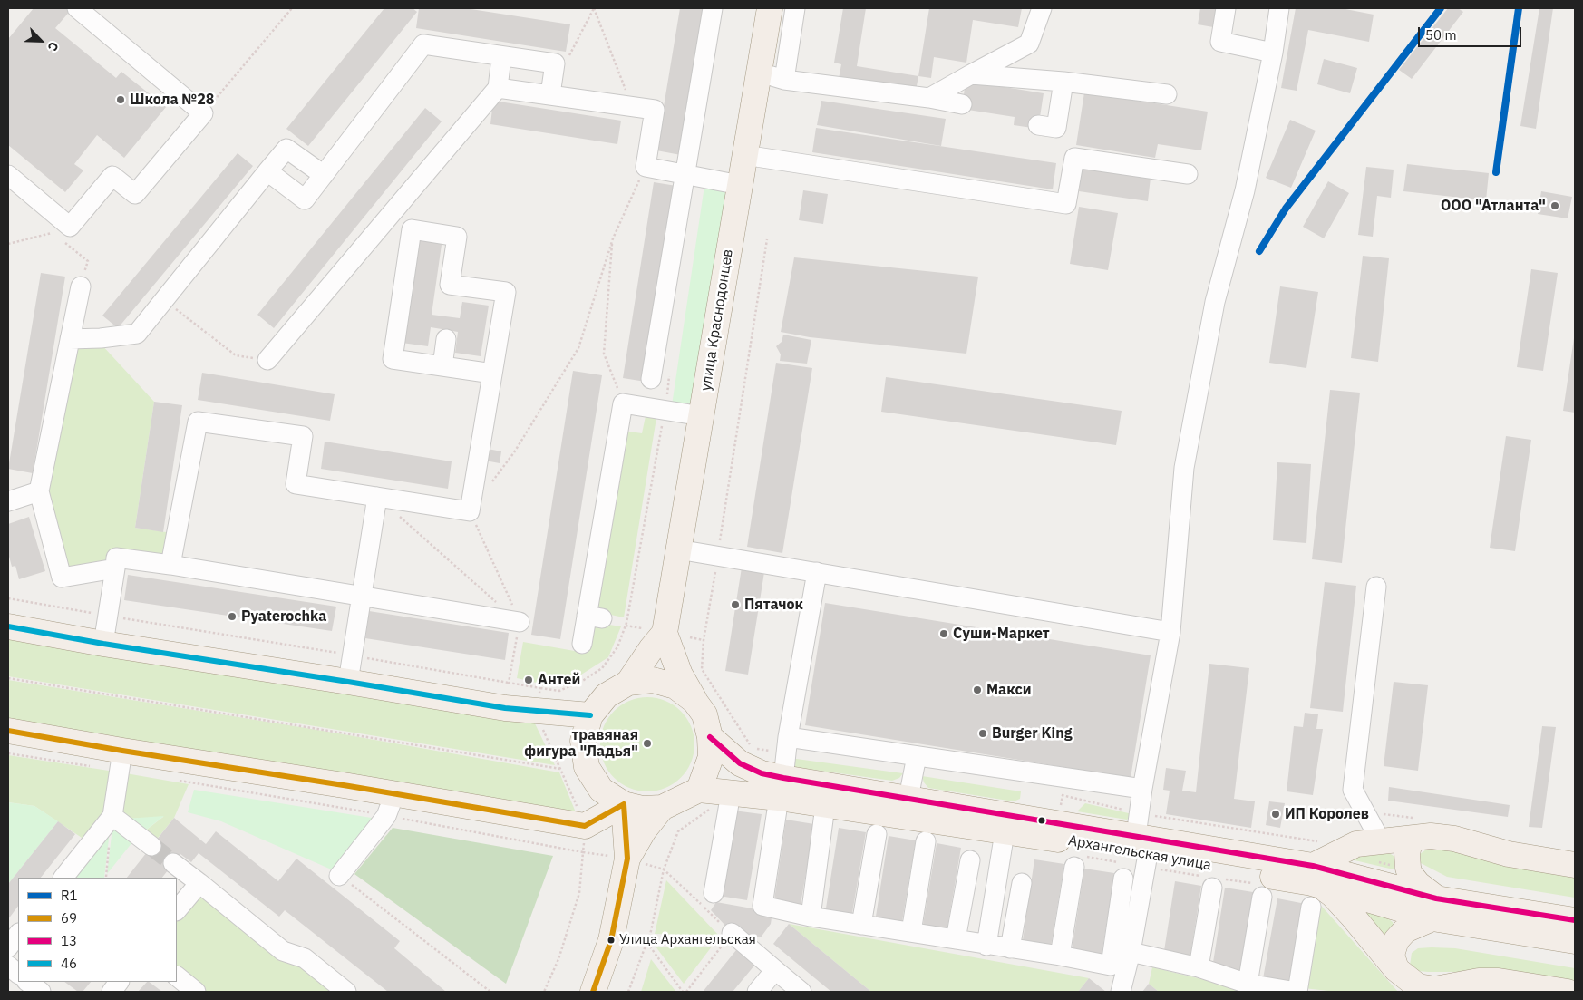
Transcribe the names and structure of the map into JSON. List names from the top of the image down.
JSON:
{
  "streets": {
    "main road": ["улица Краснодонцев", "Архангельская улица"]
  },
  "crossings": [
    ["улица Краснодонцев", "Архангельская улица"]
  ],
  "places": [
    "Школа №28",
    "ООО \"Атланта\"",
    "Пятачок",
    "Pyaterochka",
    "Суши-Маркет",
    "Антей",
    "Макси",
    "Burger King",
    "травяная фигура \"Ладья\"",
    "ИП Королев",
    "Улица Архангельская"
  ],
  "lines": [
    "transit line R1",
    "transit line 46",
    "transit line 69",
    "transit line 13"
  ],
  "legend": [
    "R1",
    "69",
    "13",
    "46"
  ],
  "scale_bar": "50 m",
  "north": "bottom right"
}
